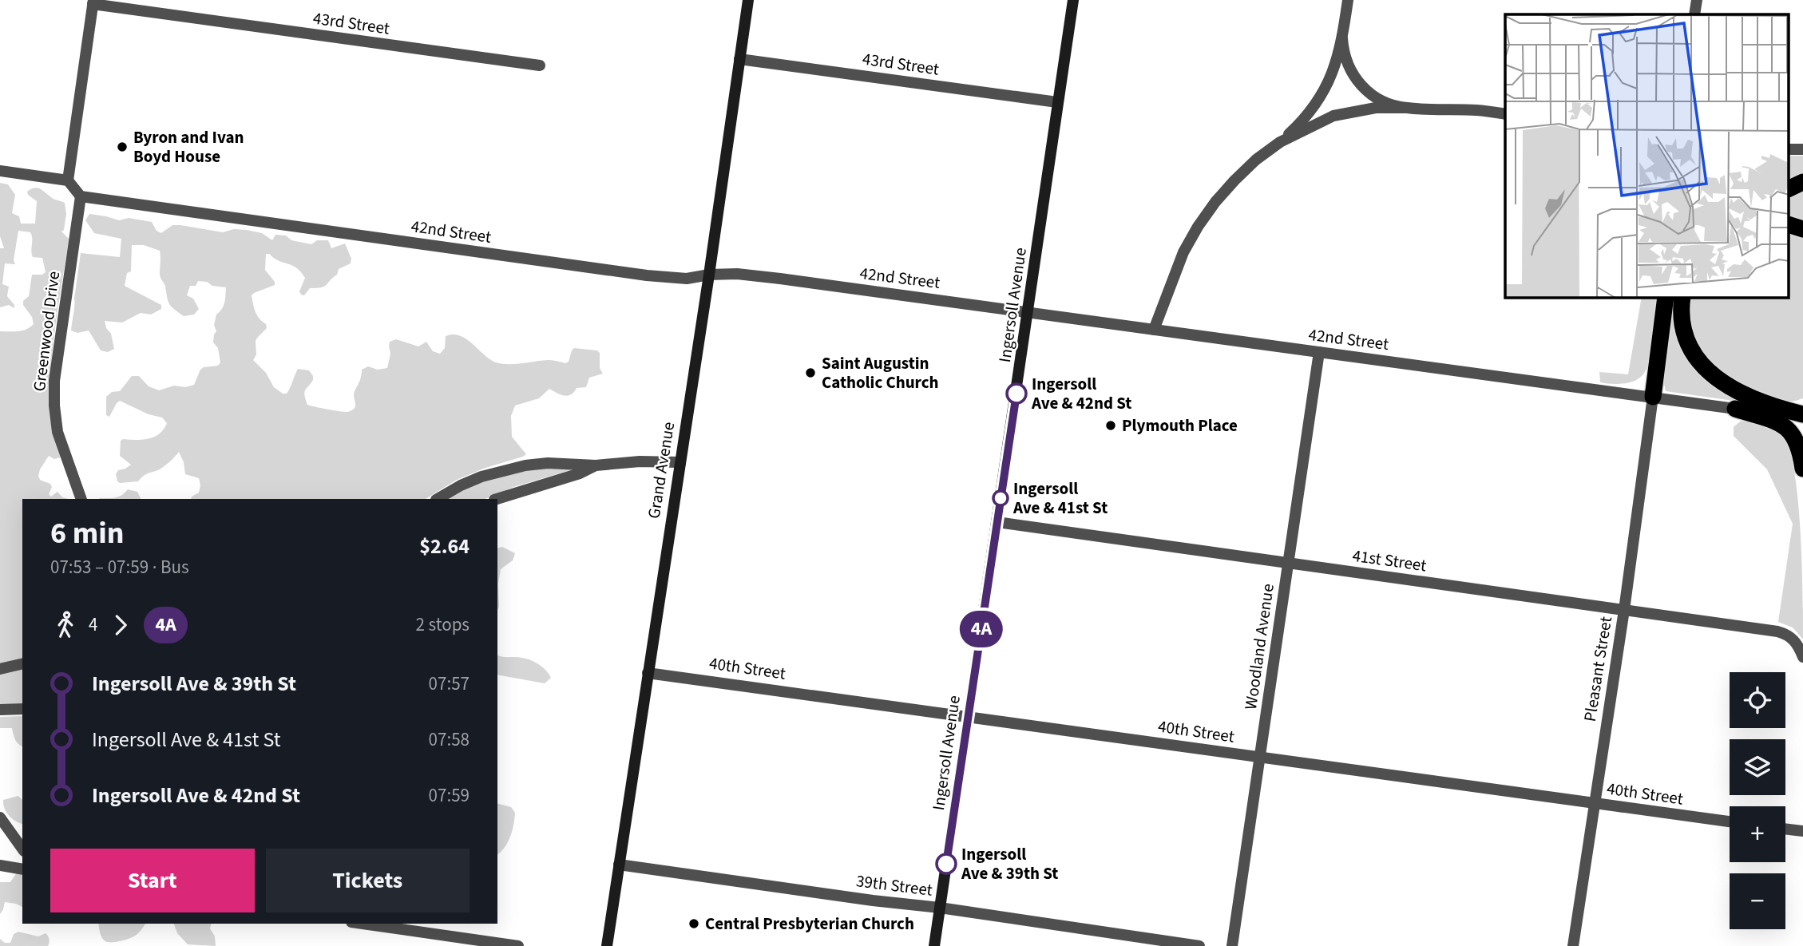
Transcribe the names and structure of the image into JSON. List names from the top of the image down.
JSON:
{
  "streets": {
    "main road": ["Ingersoll Avenue", "Grand Avenue"],
    "street": [
      "43rd Street",
      "42nd Street",
      "Greenwood Drive",
      "41st Street",
      "Woodland Avenue",
      "40th Street",
      "Pleasant Street",
      "39th Street"
    ]
  },
  "crossings": [
    ["43rd Street", "Ingersoll Avenue"],
    ["43rd Street", "Grand Avenue"],
    ["42nd Street", "Ingersoll Avenue"],
    ["42nd Street", "Greenwood Drive"],
    ["42nd Street", "Grand Avenue"],
    ["42nd Street", "Woodland Avenue"],
    ["42nd Street", "Pleasant Street"],
    ["Ingersoll Avenue", "41st Street"],
    ["Ingersoll Avenue", "40th Street"],
    ["Ingersoll Avenue", "39th Street"],
    ["Grand Avenue", "40th Street"],
    ["Grand Avenue", "39th Street"],
    ["41st Street", "Woodland Avenue"],
    ["41st Street", "Pleasant Street"],
    ["Woodland Avenue", "40th Street"],
    ["40th Street", "Pleasant Street"]
  ],
  "places": [
    "Byron and Ivan Boyd House",
    "Saint Augustin Catholic Church",
    "Ingersoll Ave & 42nd St",
    "Plymouth Place",
    "Ingersoll Ave & 41st St",
    "Ingersoll Ave & 39th St",
    "Central Presbyterian Church"
  ],
  "lines": ["bus line 4A"],
  "page": {
    "on_map": "4A",
    "heading": ["6 min", "07:53 – 07:59 · Bus", "$2.64"],
    "legs": ["4", "4A", "2 stops"],
    "list": [
      {
        "name": "Ingersoll Ave & 39th St",
        "value": "07:57"
      },
      {
        "name": "Ingersoll Ave & 41st St",
        "value": "07:58"
      },
      {
        "name": "Ingersoll Ave & 42nd St",
        "value": "07:59"
      }
    ],
    "map_buttons": ["+", "−"],
    "buttons": ["Start", "Tickets"]
  }
}
